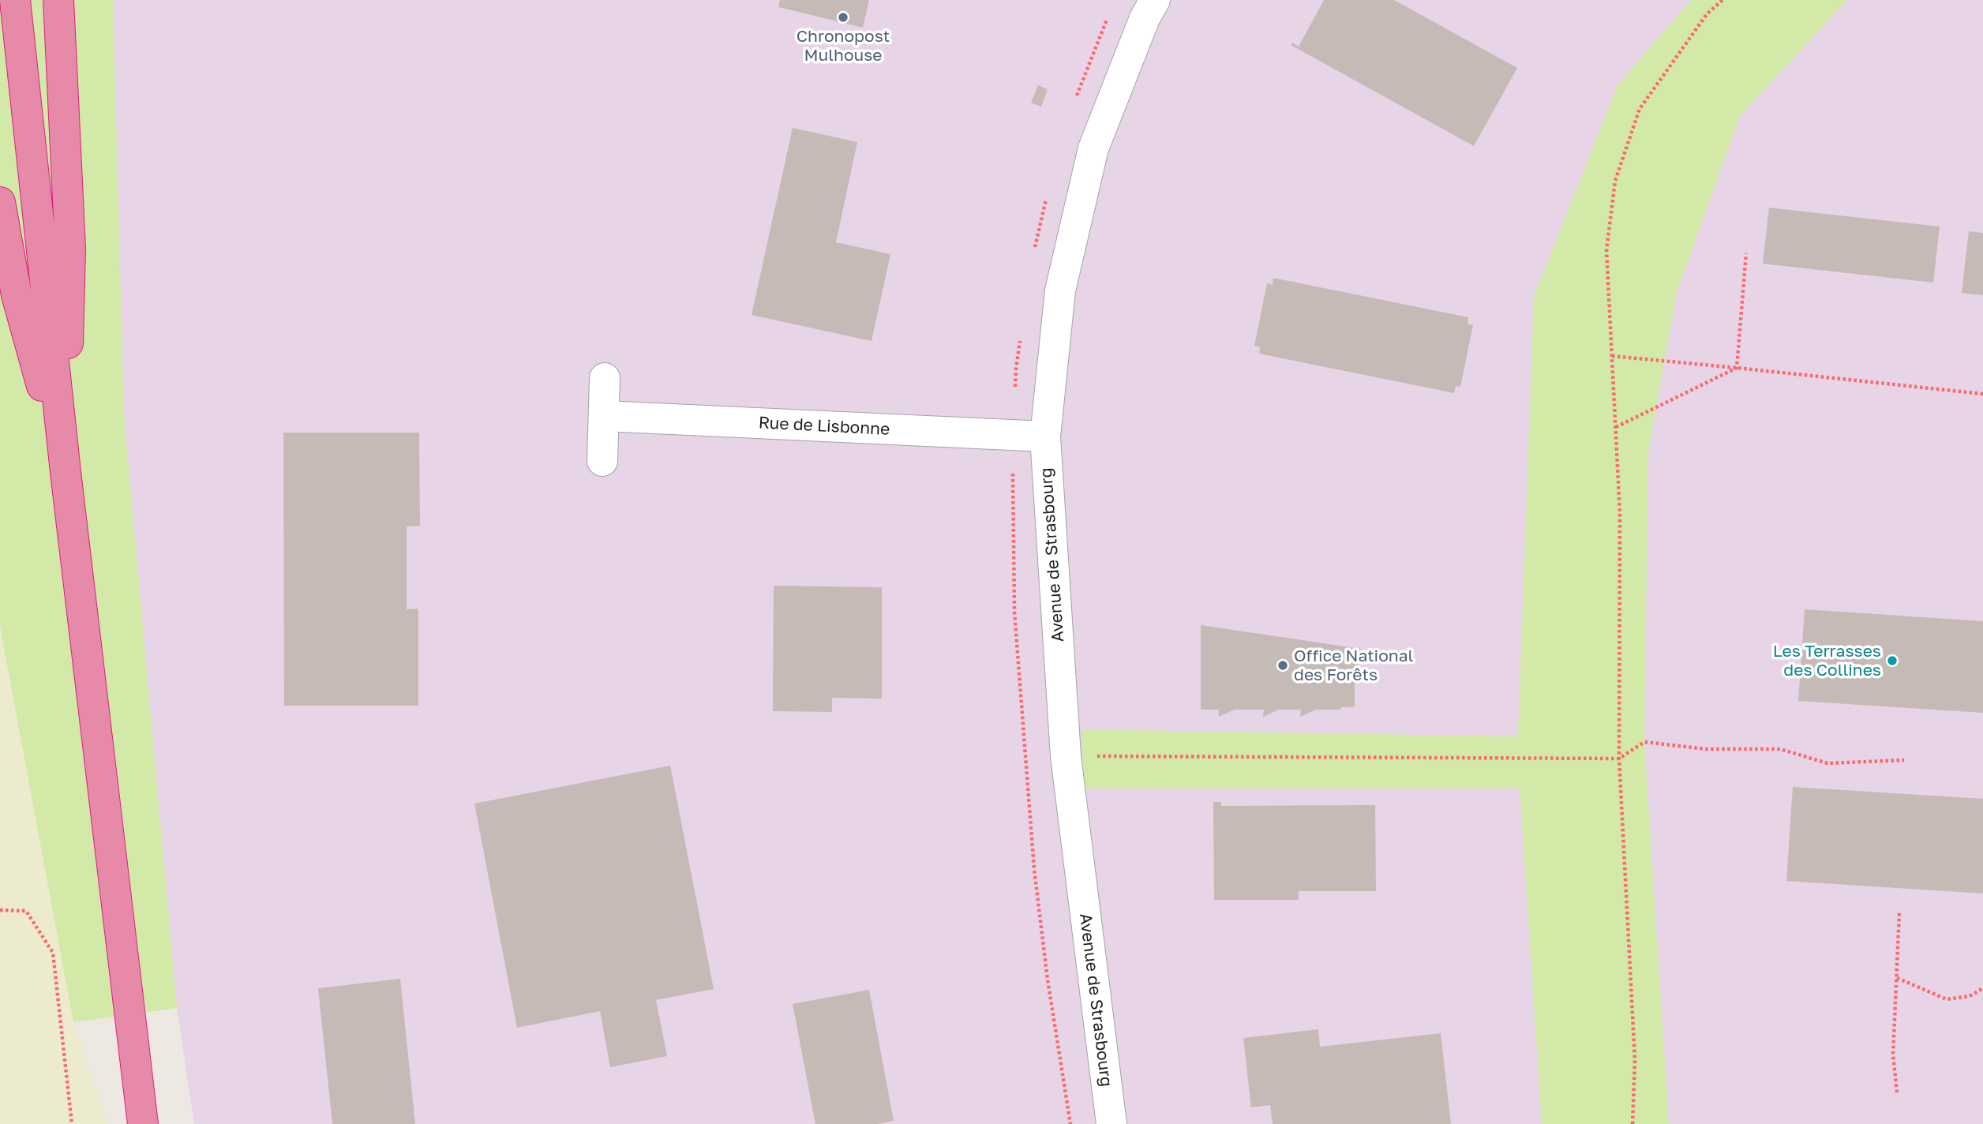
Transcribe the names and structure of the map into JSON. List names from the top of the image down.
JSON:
{
  "streets": {
    "street": ["Rue de Lisbonne", "Avenue de Strasbourg"]
  },
  "crossings": [
    ["Rue de Lisbonne", "Avenue de Strasbourg"]
  ],
  "places": ["Chronopost Mulhouse", "Les Terrasses des Collines", "Office National des Forêts"]
}
